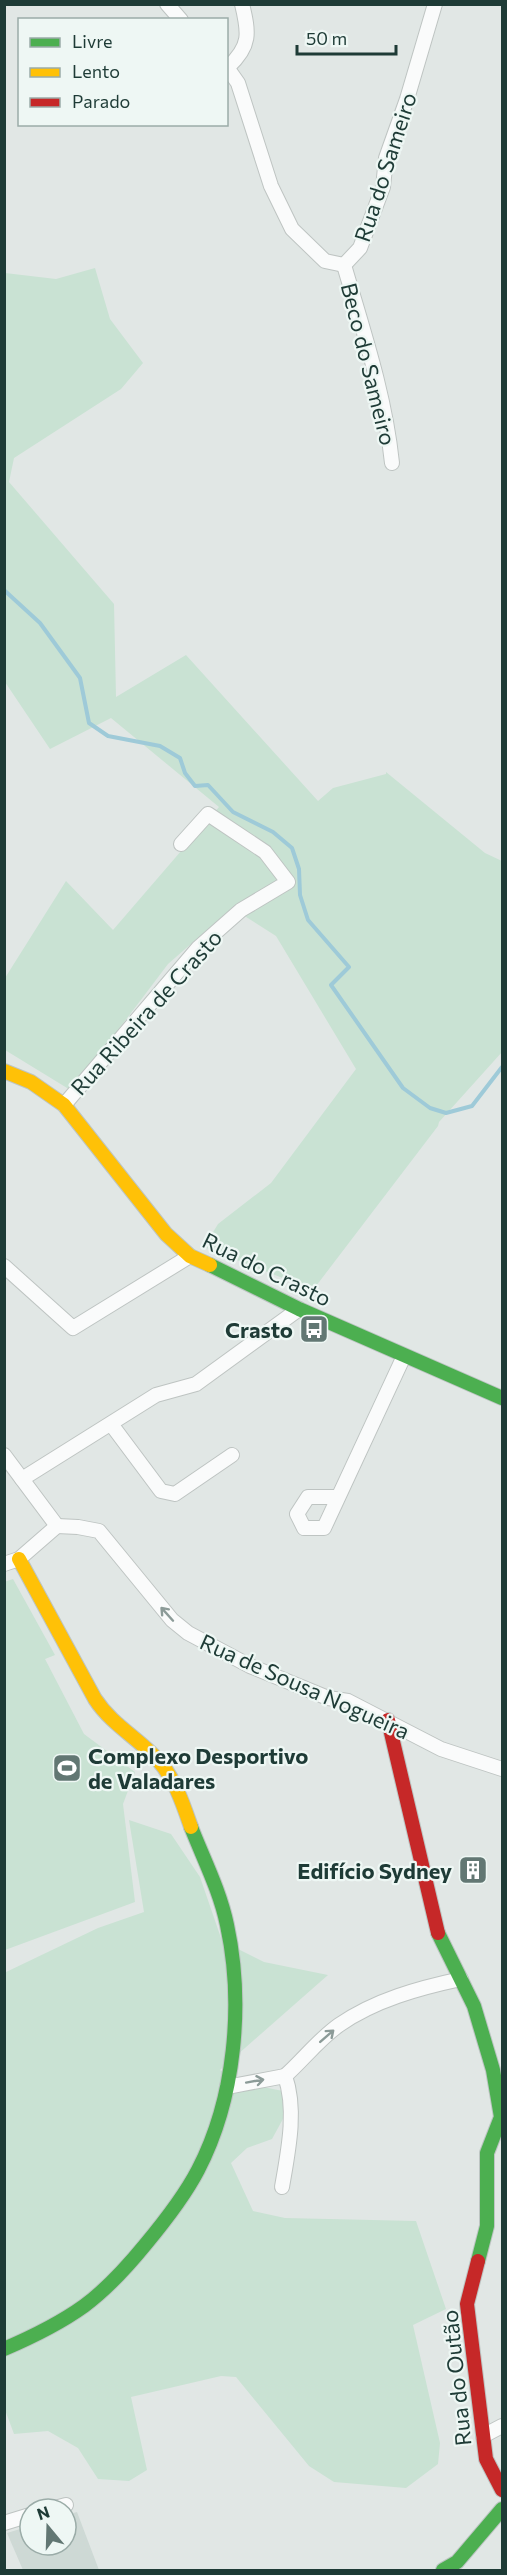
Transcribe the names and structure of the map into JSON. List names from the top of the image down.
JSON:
{
  "streets": {
    "street": [
      "Rua do Sameiro",
      "Beco do Sameiro",
      "Rua Ribeira de Crasto",
      "Rua do Crasto",
      "Rua de Sousa Nogueira",
      "Rua do Outão"
    ]
  },
  "crossings": [
    ["Rua do Sameiro", "Beco do Sameiro"],
    ["Rua Ribeira de Crasto", "Rua do Crasto"]
  ],
  "one_way": ["Rua de Sousa Nogueira"],
  "places": {
    "bus stop": ["Crasto"],
    "sports": ["Complexo Desportivo de Valadares"],
    "building": ["Edifício Sydney"]
  },
  "legend": ["Livre", "Lento", "Parado"],
  "scale_bar": "50 m",
  "north": "top"
}
